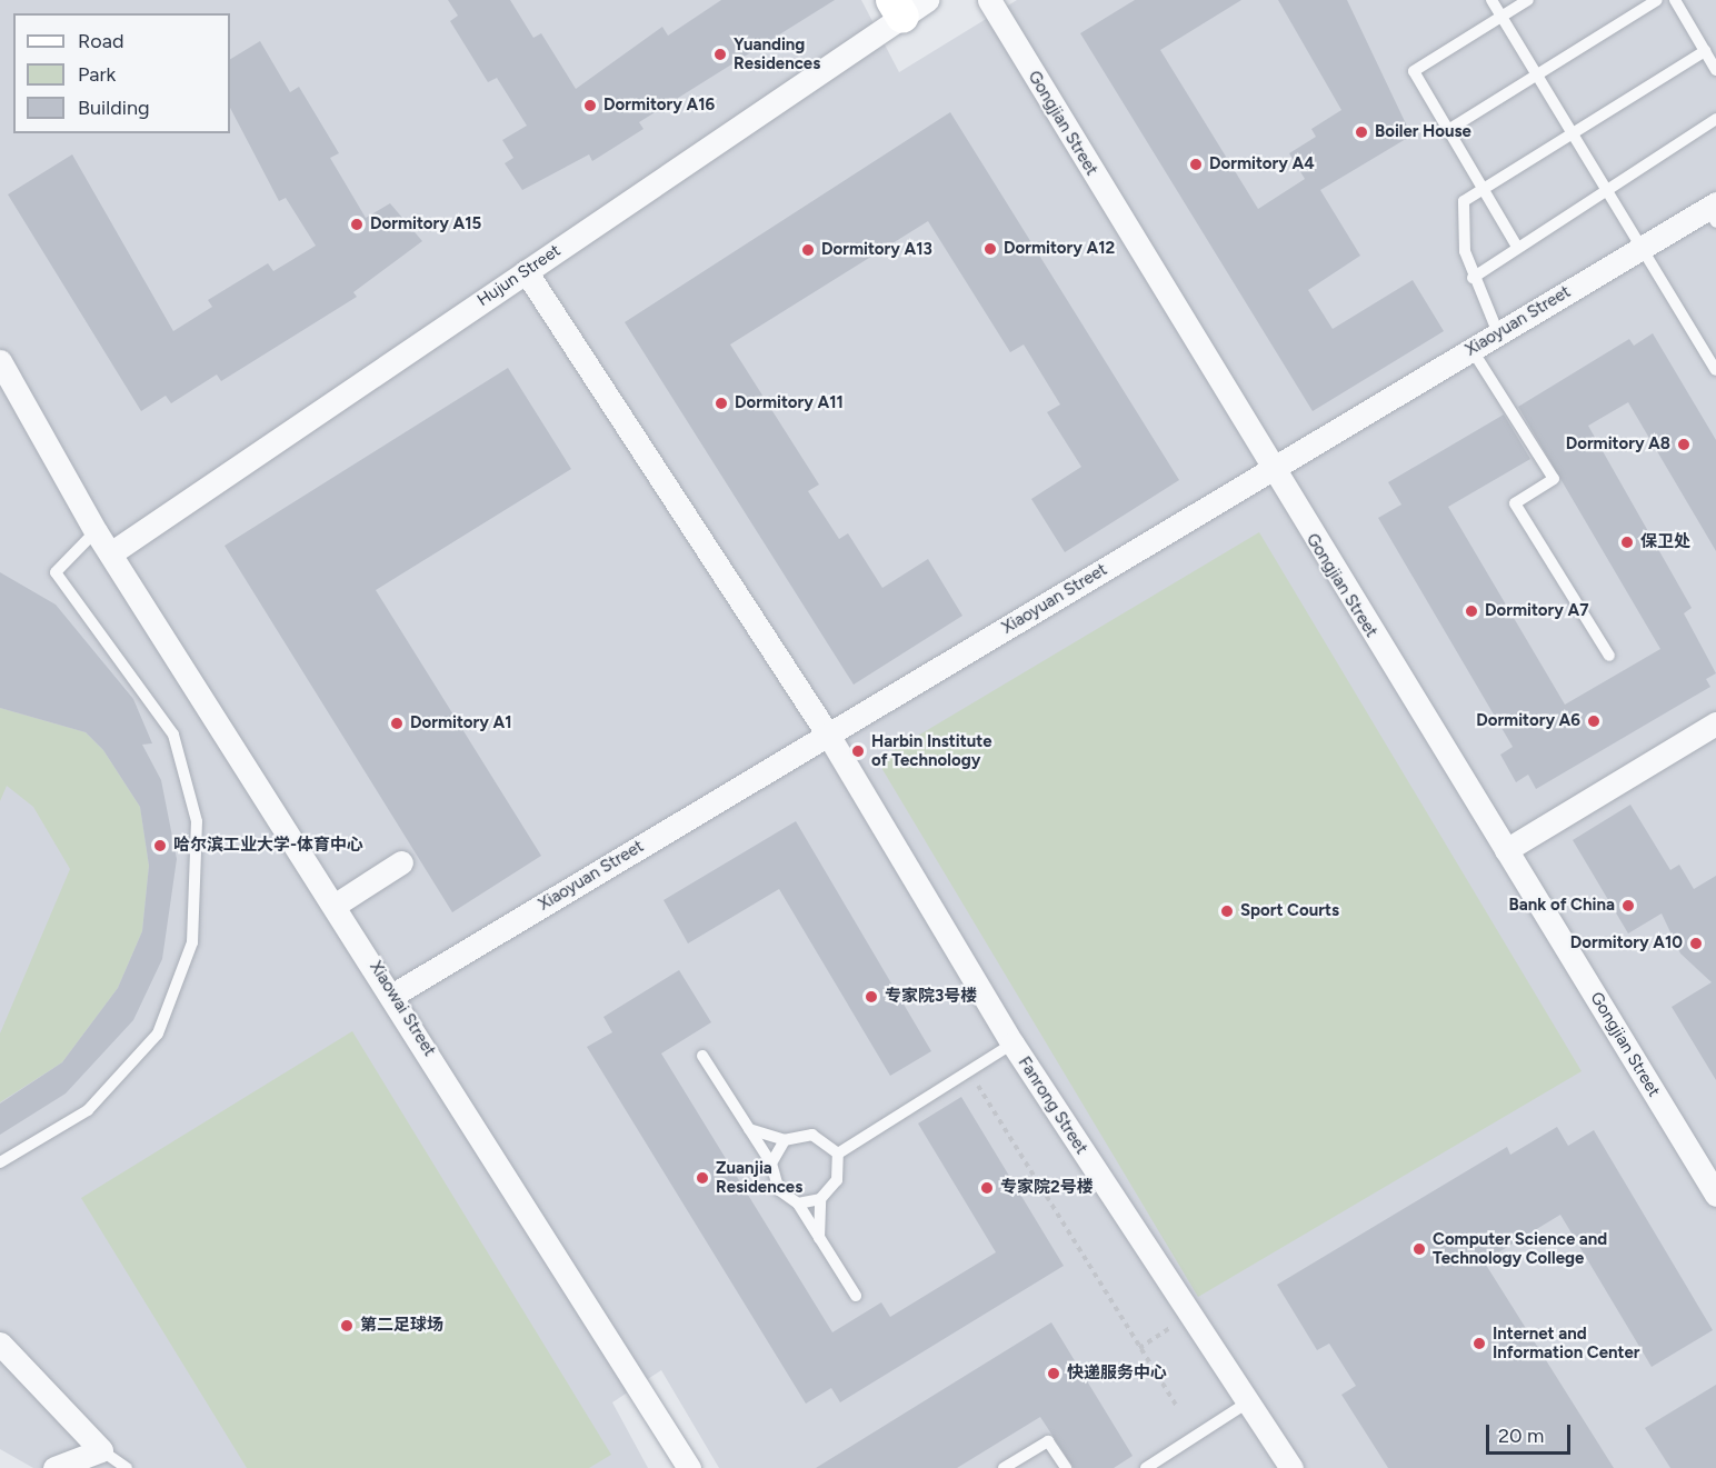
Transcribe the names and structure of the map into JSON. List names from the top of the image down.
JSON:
{
  "streets": {
    "street": [
      "Gongjian Street",
      "Hujun Street",
      "Xiaoyuan Street",
      "Xiaowai Street",
      "Fanrong Street"
    ]
  },
  "crossings": [
    ["Gongjian Street", "Xiaoyuan Street"],
    ["Hujun Street", "Xiaowai Street"],
    ["Hujun Street", "Fanrong Street"],
    ["Xiaoyuan Street", "Xiaowai Street"],
    ["Xiaoyuan Street", "Fanrong Street"]
  ],
  "places": [
    "Yuanding Residences",
    "Dormitory A16",
    "Boiler House",
    "Dormitory A4",
    "Dormitory A15",
    "Dormitory A12",
    "Dormitory A13",
    "Dormitory A11",
    "Dormitory A8",
    "保卫处",
    "Dormitory A7",
    "Dormitory A6",
    "Dormitory A1",
    "Harbin Institute of Technology",
    "哈尔滨工业大学-体育中心",
    "Bank of China",
    "Sport Courts",
    "Dormitory A10",
    "专家院3号楼",
    "Zuanjia Residences",
    "专家院2号楼",
    "Computer Science and Technology College",
    "第二足球场",
    "Internet and Information Center",
    "快递服务中心"
  ],
  "legend": ["Road", "Park", "Building"],
  "scale_bar": "20 m"
}
